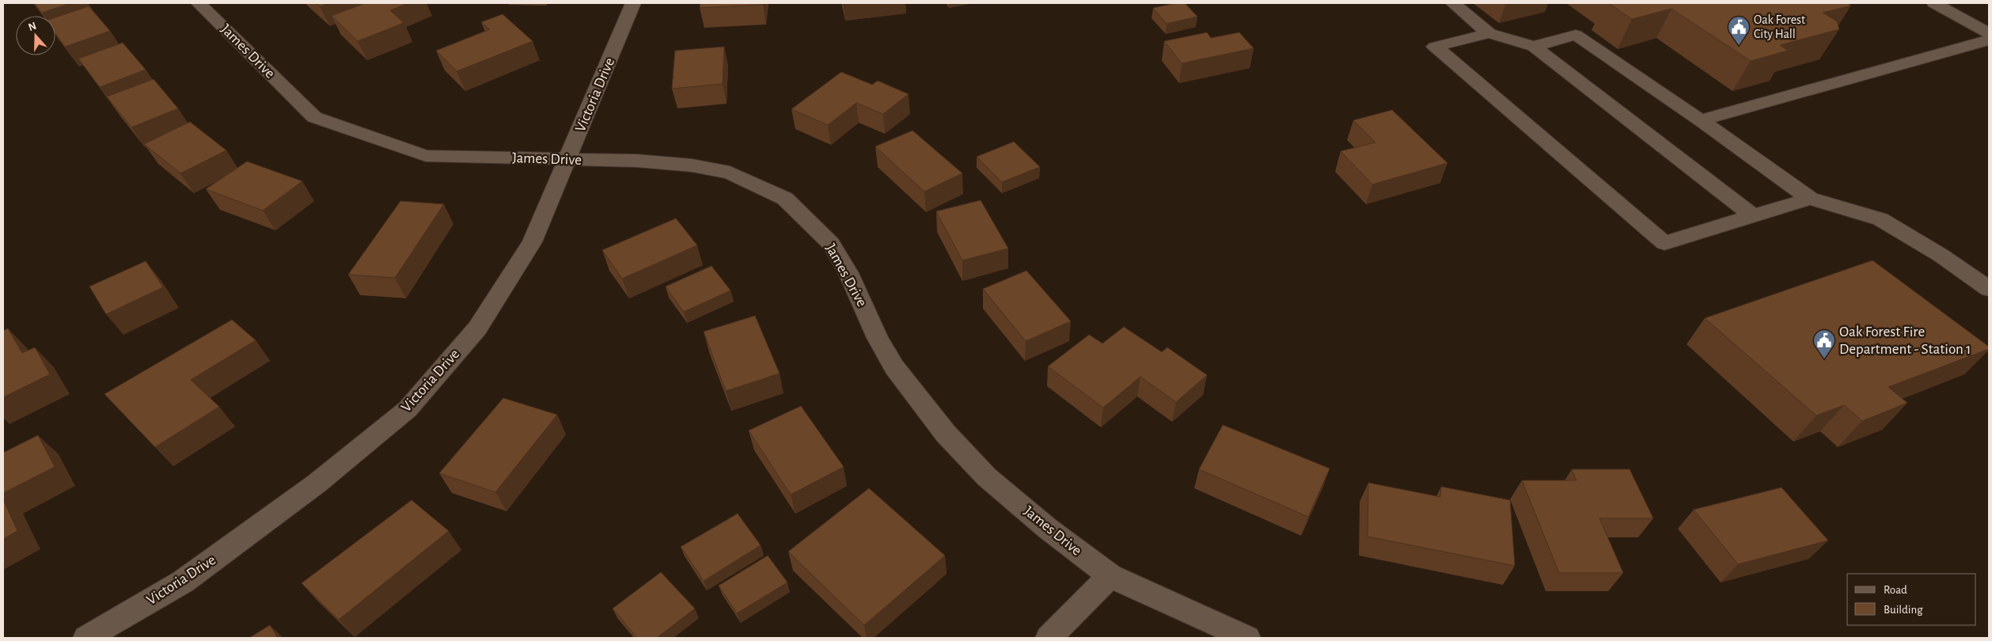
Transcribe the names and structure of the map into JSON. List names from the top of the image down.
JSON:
{
  "streets": {
    "street": ["James Drive", "Victoria Drive"]
  },
  "crossings": [
    ["James Drive", "Victoria Drive"]
  ],
  "places": {
    "public building": ["Oak Forest City Hall", "Oak Forest Fire Department - Station 1"]
  },
  "legend": ["Road", "Building"],
  "north": "top"
}
